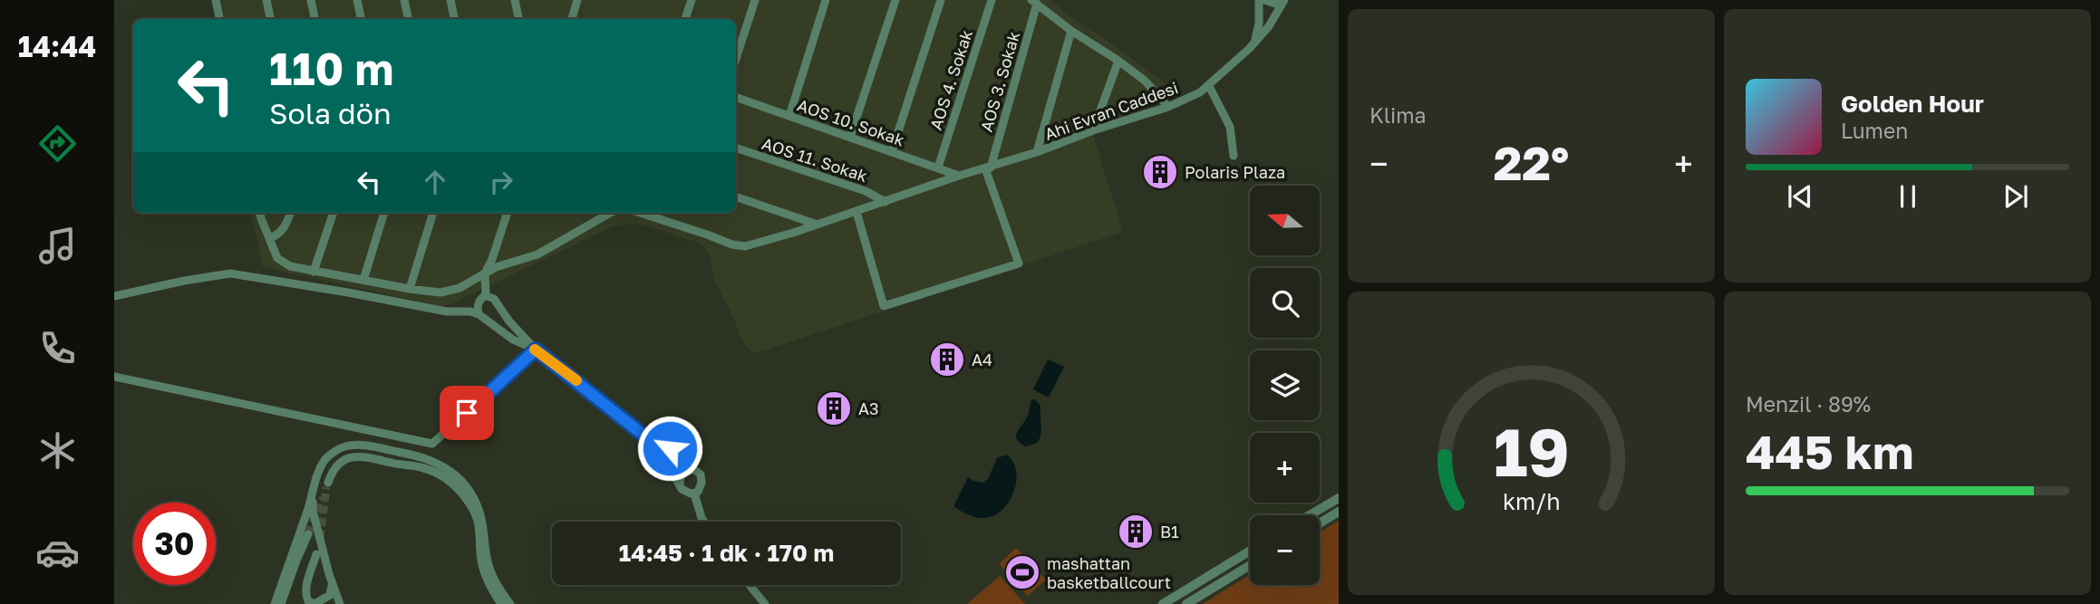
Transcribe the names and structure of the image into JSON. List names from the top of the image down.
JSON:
{
  "streets": {
    "street": [
      "AOS 4. Sokak",
      "AOS 3. Sokak",
      "Ahi Evran Caddesi",
      "AOS 10. Sokak",
      "AOS 11. Sokak"
    ]
  },
  "crossings": [
    ["AOS 4. Sokak", "AOS 10. Sokak"],
    ["AOS 3. Sokak", "Ahi Evran Caddesi"],
    ["Ahi Evran Caddesi", "AOS 10. Sokak"],
    ["Ahi Evran Caddesi", "AOS 11. Sokak"]
  ],
  "places": {
    "building": [
      "Polaris Plaza",
      "A4",
      "A3",
      "B1"
    ],
    "sports": ["mashattan basketballcourt"]
  },
  "north": "left",
  "page": {
    "tabs": "14:44",
    "tile": [
      "Klima",
      ["Menzil · 89%", "445 km"]
    ],
    "turn": ["110 m", "Sola dön"],
    "song": ["Golden Hour", "Lumen"],
    "heat": ["−", "22°", "+"],
    "map_buttons": ["+", "−"],
    "limit": "30",
    "trip": "14:45 · 1 dk · 170 m",
    "gauge": ["19", "km/h"]
  }
}
